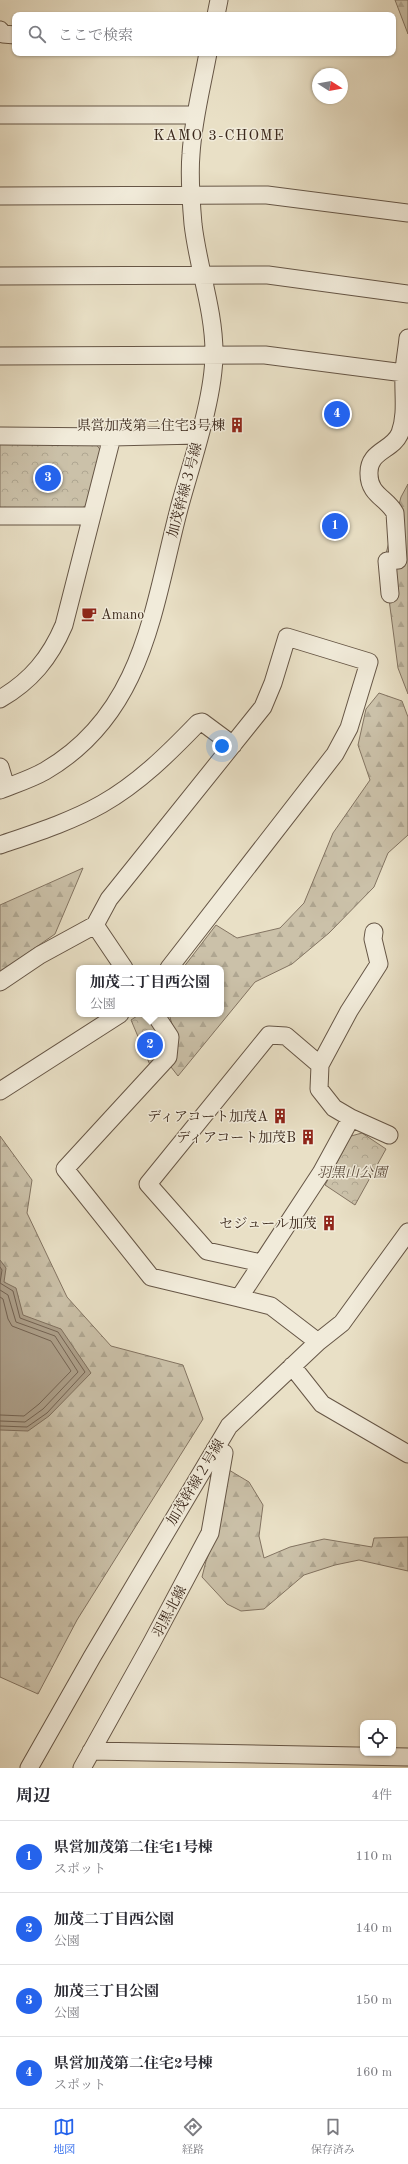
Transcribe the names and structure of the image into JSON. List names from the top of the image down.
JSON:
{
  "streets": {
    "street": ["加茂幹線３号線", "加茂幹線２号線", "羽黒北線"]
  },
  "crossings": [
    ["加茂幹線２号線", "羽黒北線"]
  ],
  "districts": ["KAMO 3-CHOME"],
  "parks": ["羽黒山公園"],
  "places": {
    "building": [
      "県営加茂第二住宅3号棟",
      "ディアコート加茂A",
      "ディアコート加茂B",
      "セジュール加茂"
    ],
    "cafe": ["Amano"]
  },
  "north": "right",
  "page": {
    "search": "ここで検索",
    "pins": [
      "4",
      "3",
      "1",
      "2"
    ],
    "popup": ["加茂二丁目西公園", "公園"],
    "heading": ["周辺", "4件"],
    "list": [
      {
        "mark": "1",
        "name": "県営加茂第二住宅1号棟",
        "note": "スポット",
        "value": "110 m"
      },
      {
        "mark": "2",
        "name": "加茂二丁目西公園",
        "note": "公園",
        "value": "140 m"
      },
      {
        "mark": "3",
        "name": "加茂三丁目公園",
        "note": "公園",
        "value": "150 m"
      },
      {
        "mark": "4",
        "name": "県営加茂第二住宅2号棟",
        "note": "スポット",
        "value": "160 m"
      }
    ],
    "nav": ["地図", "経路", "保存済み"]
  }
}
